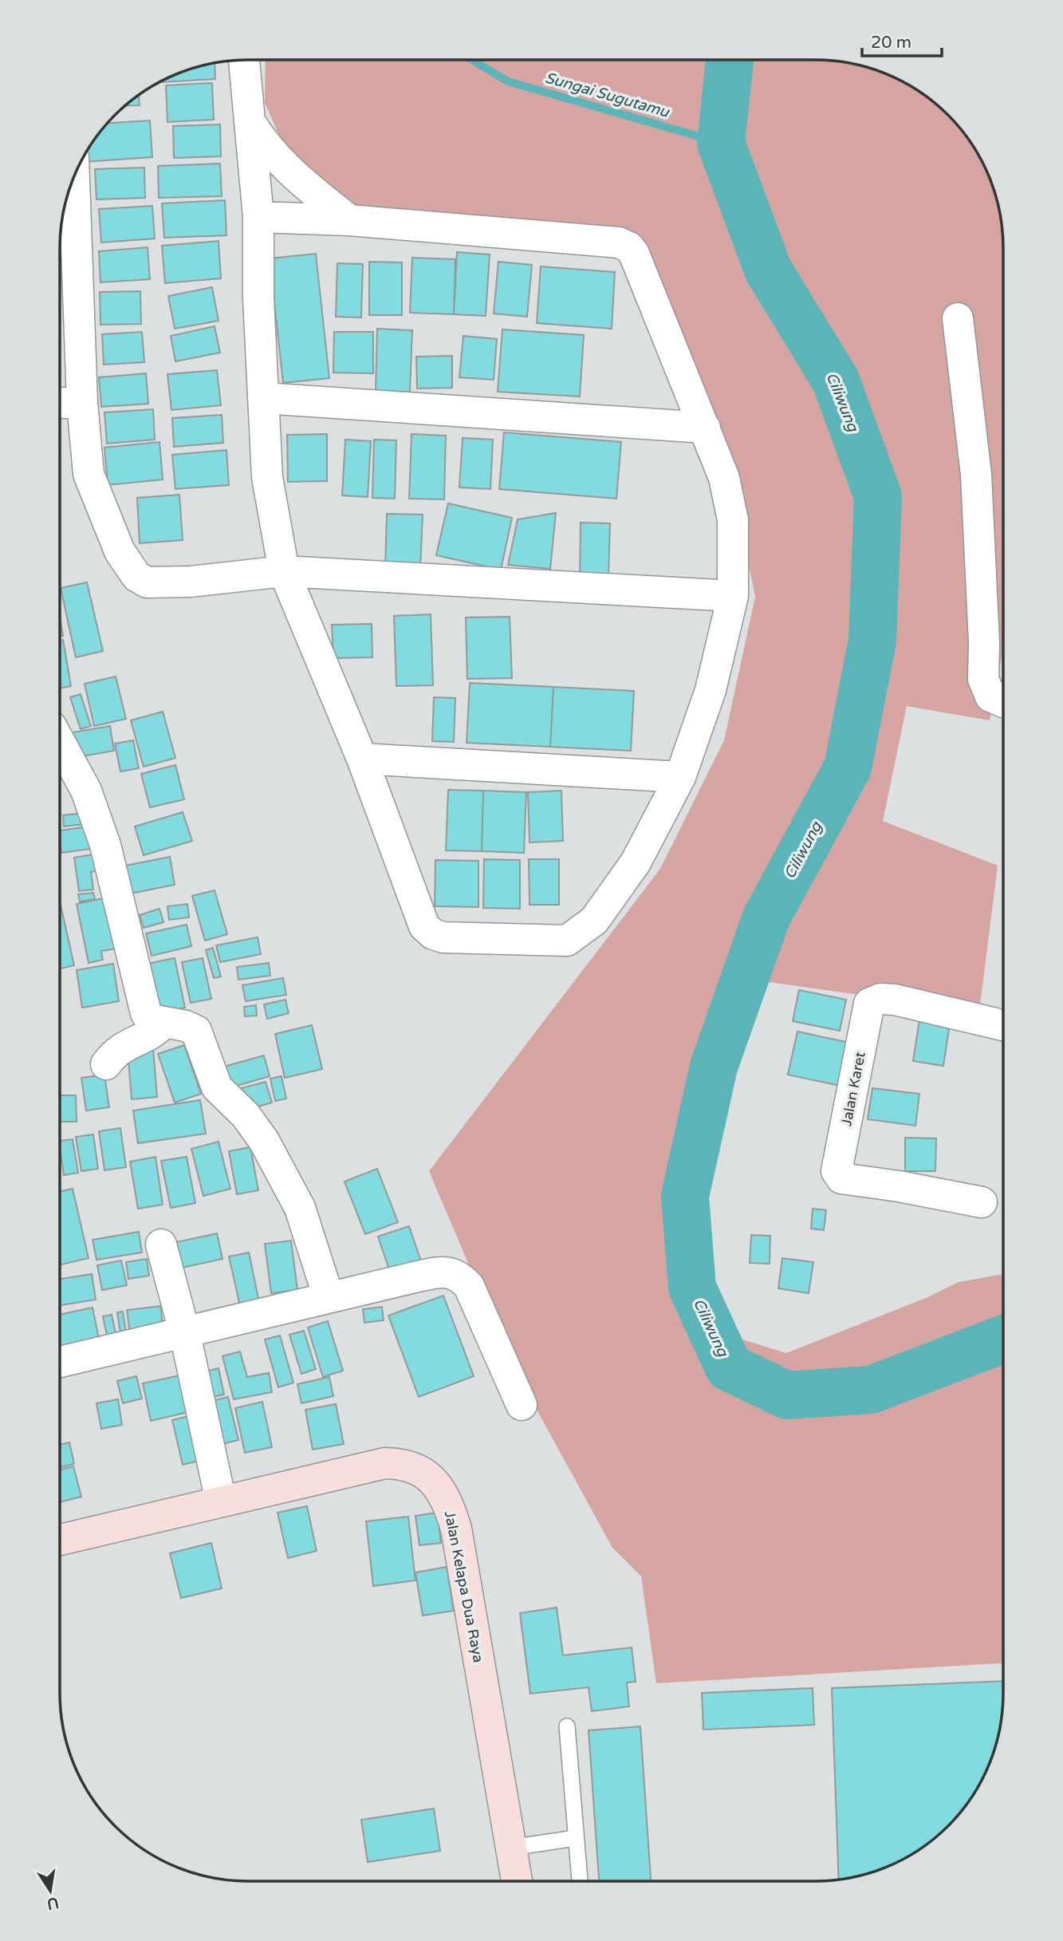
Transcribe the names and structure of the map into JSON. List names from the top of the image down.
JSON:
{
  "streets": {
    "main road": ["Jalan Kelapa Dua Raya"],
    "street": ["Jalan Karet"]
  },
  "water": ["Sungai Sugutamu", "Ciliwung"],
  "scale_bar": "20 m",
  "north": "bottom"
}
